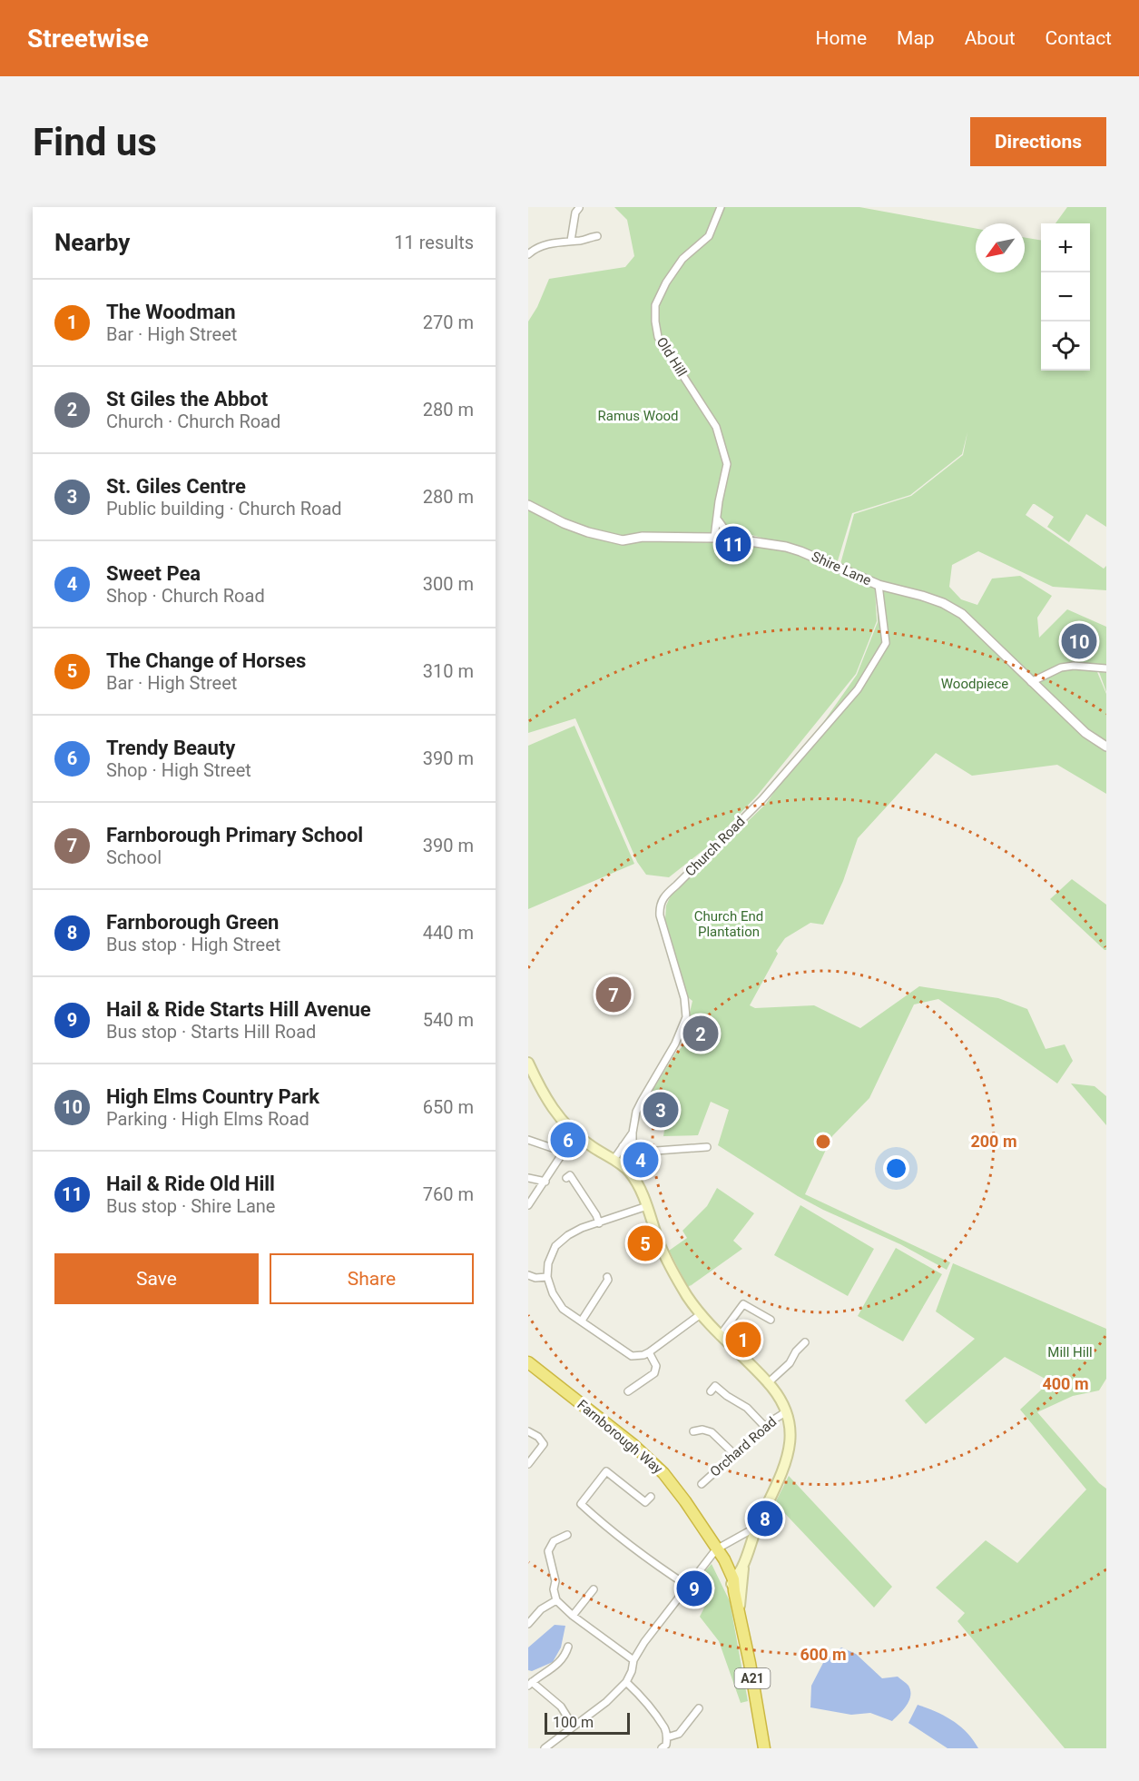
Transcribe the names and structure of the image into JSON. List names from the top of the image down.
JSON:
{
  "streets": {
    "highway": ["Farnborough Way", "A21"],
    "street": [
      "Old Hill",
      "Shire Lane",
      "Church Road",
      "Orchard Road"
    ]
  },
  "crossings": [
    ["Old Hill", "Shire Lane"],
    ["Shire Lane", "Church Road"],
    ["Farnborough Way", "A21"]
  ],
  "parks": [
    "Ramus Wood",
    "Woodpiece",
    "Church End Plantation",
    "Mill Hill"
  ],
  "scale_bar": "100 m",
  "north": "bottom left",
  "page": {
    "header": "Streetwise",
    "nav": [
      "Home",
      "Map",
      "About",
      "Contact"
    ],
    "buttons": [
      "Directions",
      ["Save", "Share"]
    ],
    "title": "Find us",
    "heading": ["Nearby", "11 results"],
    "map_buttons": ["+", "−"],
    "list": [
      {
        "mark": "1",
        "name": "The Woodman",
        "note": "Bar · High Street",
        "value": "270 m"
      },
      {
        "mark": "2",
        "name": "St Giles the Abbot",
        "note": "Church · Church Road",
        "value": "280 m"
      },
      {
        "mark": "3",
        "name": "St. Giles Centre",
        "note": "Public building · Church Road",
        "value": "280 m"
      },
      {
        "mark": "4",
        "name": "Sweet Pea",
        "note": "Shop · Church Road",
        "value": "300 m"
      },
      {
        "mark": "5",
        "name": "The Change of Horses",
        "note": "Bar · High Street",
        "value": "310 m"
      },
      {
        "mark": "6",
        "name": "Trendy Beauty",
        "note": "Shop · High Street",
        "value": "390 m"
      },
      {
        "mark": "7",
        "name": "Farnborough Primary School",
        "note": "School",
        "value": "390 m"
      },
      {
        "mark": "8",
        "name": "Farnborough Green",
        "note": "Bus stop · High Street",
        "value": "440 m"
      },
      {
        "mark": "9",
        "name": "Hail & Ride Starts Hill Avenue",
        "note": "Bus stop · Starts Hill Road",
        "value": "540 m"
      },
      {
        "mark": "10",
        "name": "High Elms Country Park",
        "note": "Parking · High Elms Road",
        "value": "650 m"
      },
      {
        "mark": "11",
        "name": "Hail & Ride Old Hill",
        "note": "Bus stop · Shire Lane",
        "value": "760 m"
      }
    ],
    "pins": [
      "11",
      "10",
      "7",
      "2",
      "3",
      "6",
      "4",
      "5",
      "1",
      "8",
      "9"
    ],
    "scale": "100 m"
  },
  "rings": ["200 m", "400 m", "600 m"]
}
